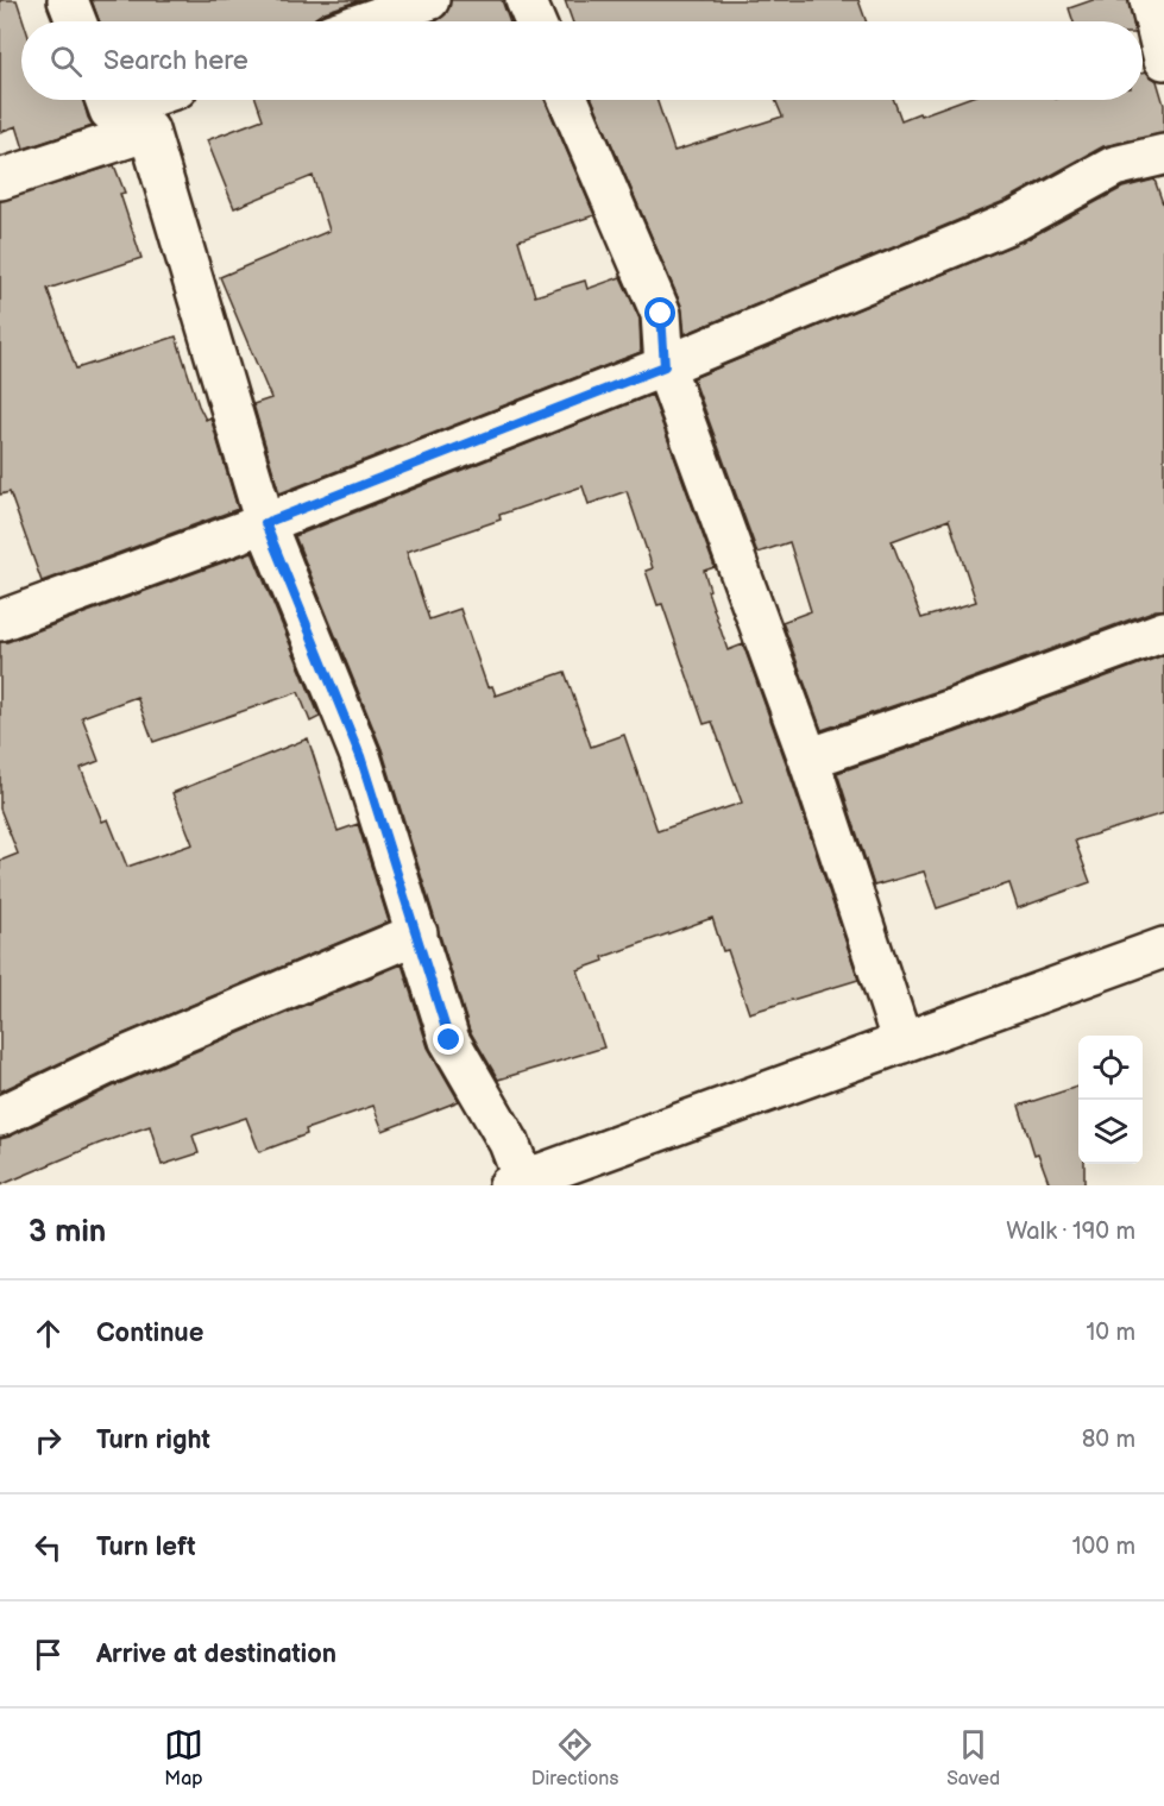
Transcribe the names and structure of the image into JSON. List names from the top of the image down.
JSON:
{
  "page": {
    "search": "Search here",
    "heading": ["3 min", "Walk · 190 m"],
    "list": [
      ["Continue", "10 m"],
      ["Turn right", "80 m"],
      ["Turn left", "100 m"],
      "Arrive at destination"
    ],
    "nav": ["Map", "Directions", "Saved"]
  }
}
